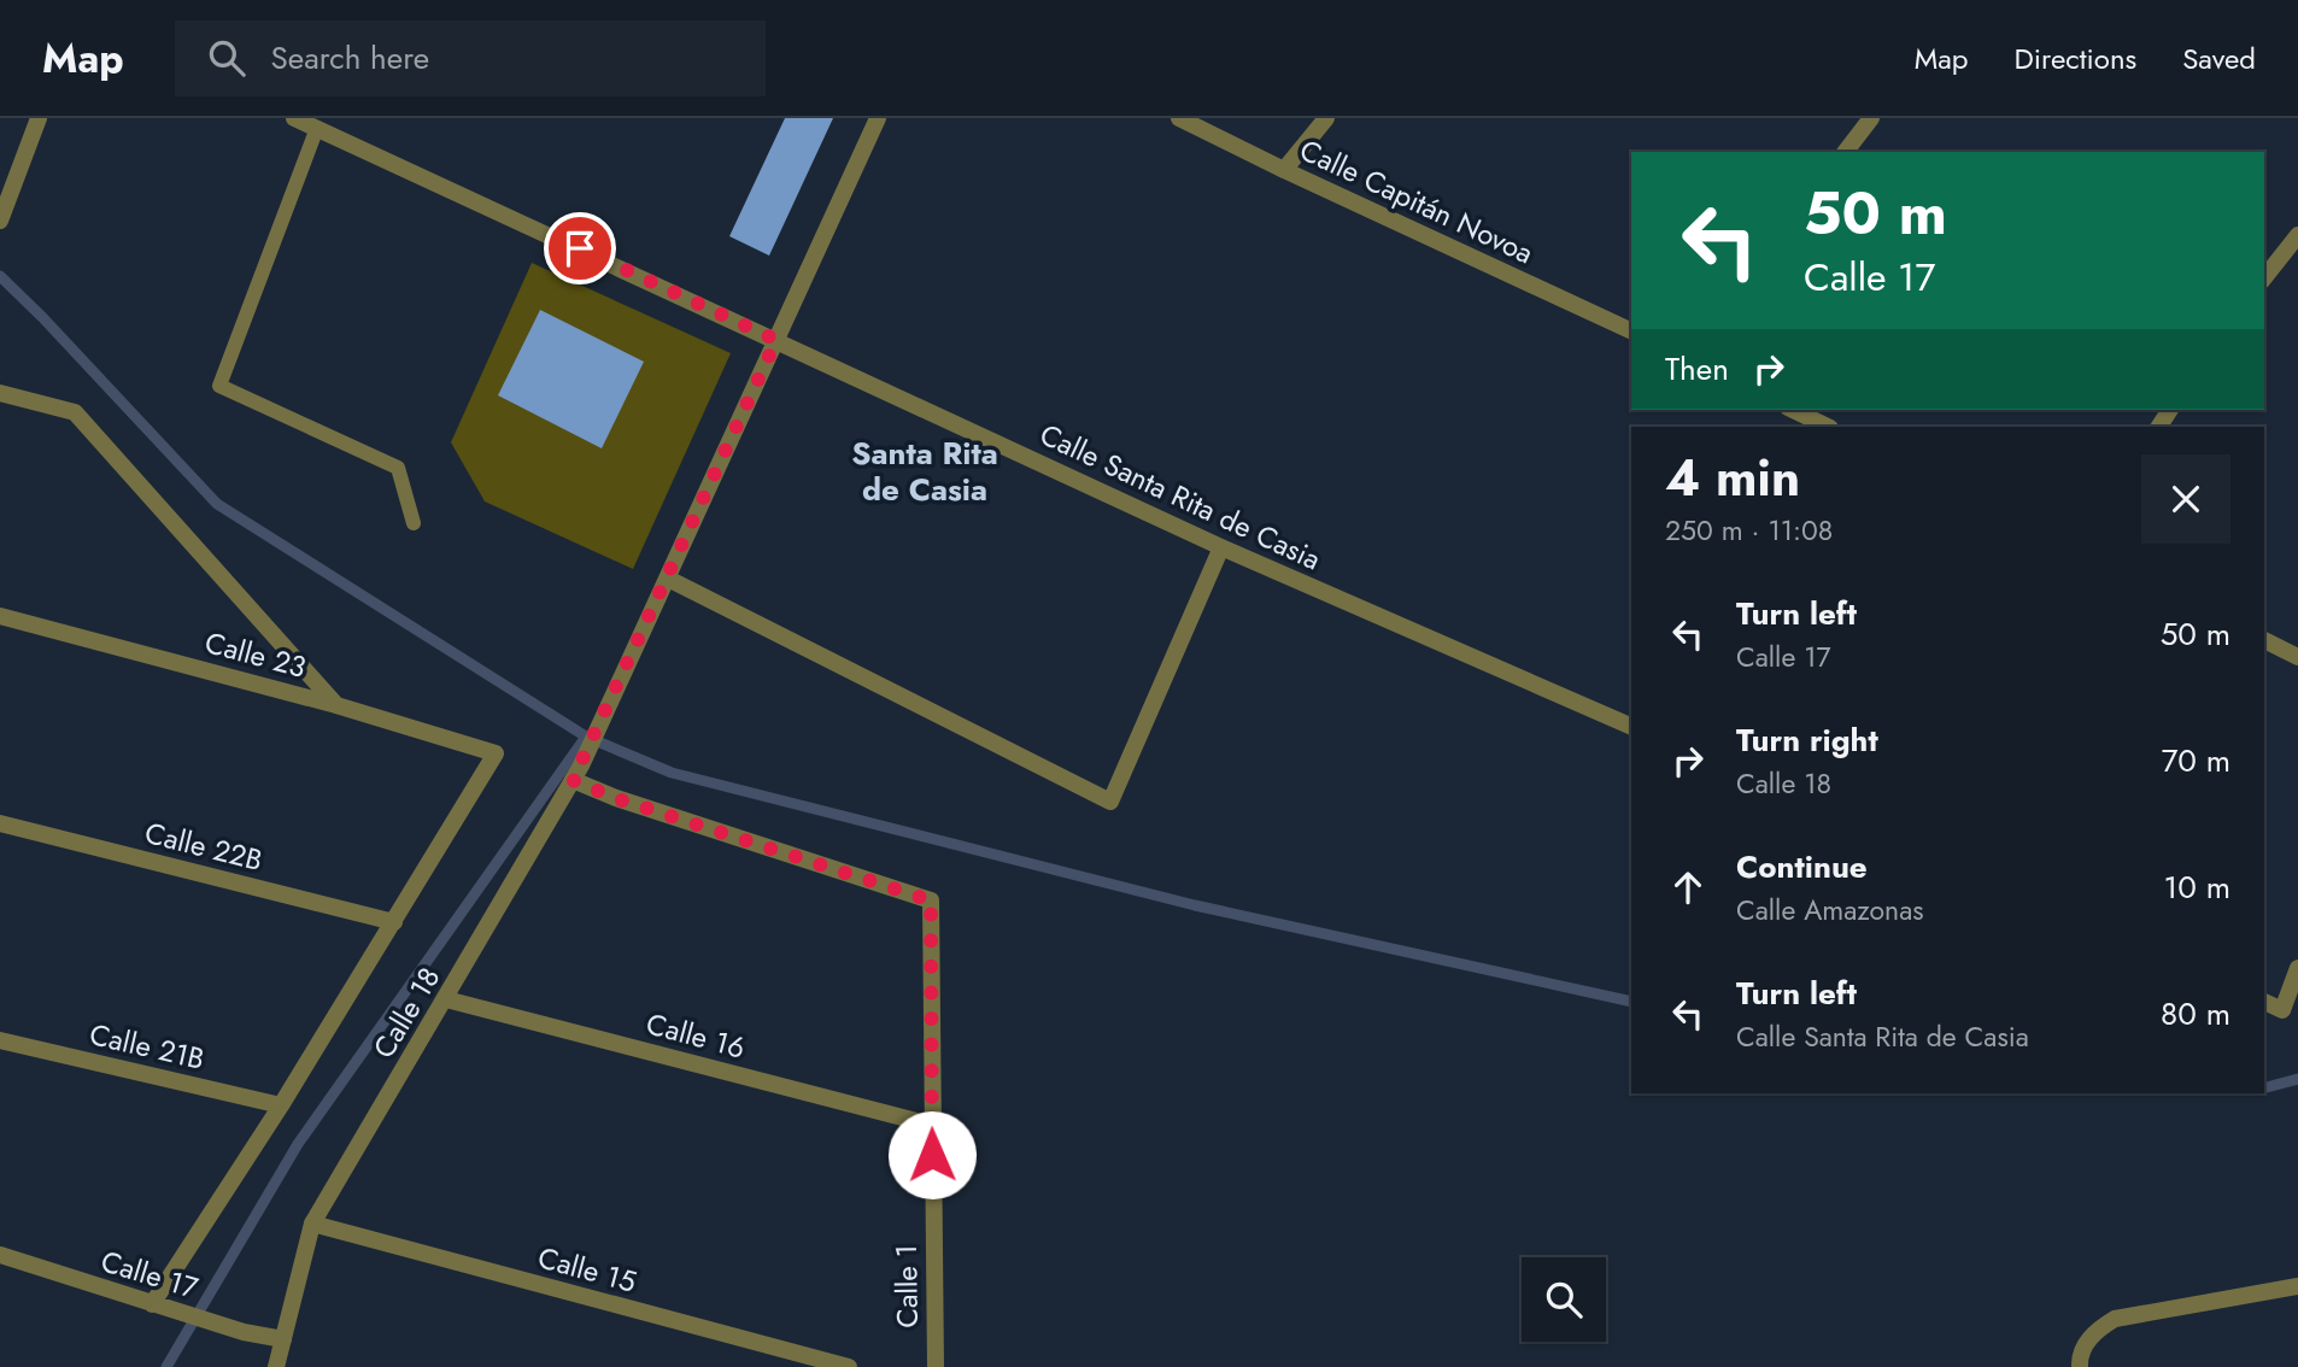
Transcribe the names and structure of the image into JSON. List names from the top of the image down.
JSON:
{
  "streets": {
    "street": [
      "Calle Capitán Novoa",
      "Calle Santa Rita de Casia",
      "Calle 23",
      "Calle 22B",
      "Calle 18",
      "Calle 16",
      "Calle 21B",
      "Calle 15",
      "Calle 17",
      "Calle 1"
    ]
  },
  "crossings": [
    ["Calle Santa Rita de Casia", "Calle 18"],
    ["Calle 23", "Calle 18"],
    ["Calle 22B", "Calle 18"],
    ["Calle 18", "Calle 16"],
    ["Calle 18", "Calle 21B"],
    ["Calle 18", "Calle 15"],
    ["Calle 18", "Calle 17"],
    ["Calle 18", "Calle 1"],
    ["Calle 16", "Calle 1"]
  ],
  "districts": ["Santa Rita de Casia"],
  "page": {
    "header": "Map",
    "search": "Search here",
    "nav": ["Map", "Directions", "Saved"],
    "turn": ["50 m", "Calle 17"],
    "then": "Then",
    "heading": ["4 min", "250 m · 11:08"],
    "list": [
      {
        "name": "Turn left",
        "note": "Calle 17",
        "value": "50 m"
      },
      {
        "name": "Turn right",
        "note": "Calle 18",
        "value": "70 m"
      },
      {
        "name": "Continue",
        "note": "Calle Amazonas",
        "value": "10 m"
      },
      {
        "name": "Turn left",
        "note": "Calle Santa Rita de Casia",
        "value": "80 m"
      }
    ]
  }
}
